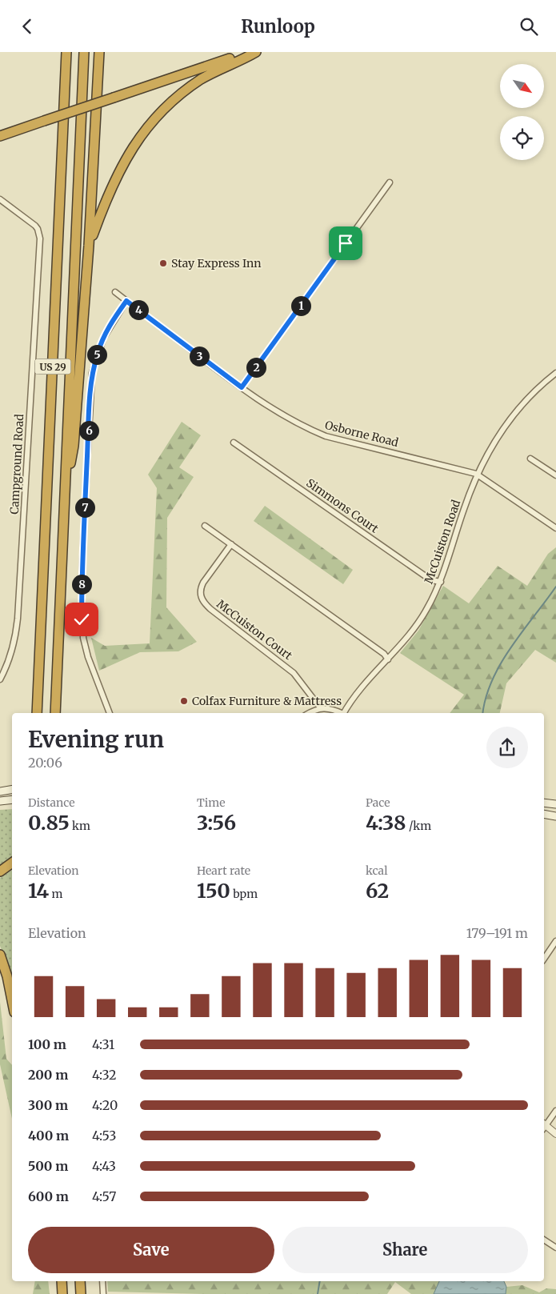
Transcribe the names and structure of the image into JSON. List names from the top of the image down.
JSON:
{
  "streets": {
    "highway": ["US 29"],
    "street": [
      "Osborne Road",
      "Campground Road",
      "Simmons Court",
      "McCuiston Road",
      "McCuiston Court"
    ]
  },
  "crossings": [
    ["Osborne Road", "McCuiston Road"],
    ["Simmons Court", "McCuiston Road"]
  ],
  "places": ["Stay Express Inn", "Colfax Furniture & Mattress"],
  "north": "bottom right",
  "page": {
    "header": "Runloop",
    "pins": [
      "1",
      "4",
      "5",
      "3",
      "2",
      "6",
      "7",
      "8"
    ],
    "heading": ["Evening run", "20:06"],
    "stats": [
      ["Distance", "0.85 km"],
      ["Time", "3:56"],
      ["Pace", "4:38 /km"],
      ["Elevation", "14 m"],
      ["Heart rate", "150 bpm"],
      ["kcal", "62"]
    ],
    "chart": ["Elevation", "179–191 m"],
    "list": [
      {
        "name": "100 m",
        "note": "4:31"
      },
      {
        "name": "200 m",
        "note": "4:32"
      },
      {
        "name": "300 m",
        "note": "4:20"
      },
      {
        "name": "400 m",
        "note": "4:53"
      },
      {
        "name": "500 m",
        "note": "4:43"
      },
      {
        "name": "600 m",
        "note": "4:57"
      }
    ],
    "buttons": ["Save", "Share"]
  }
}
